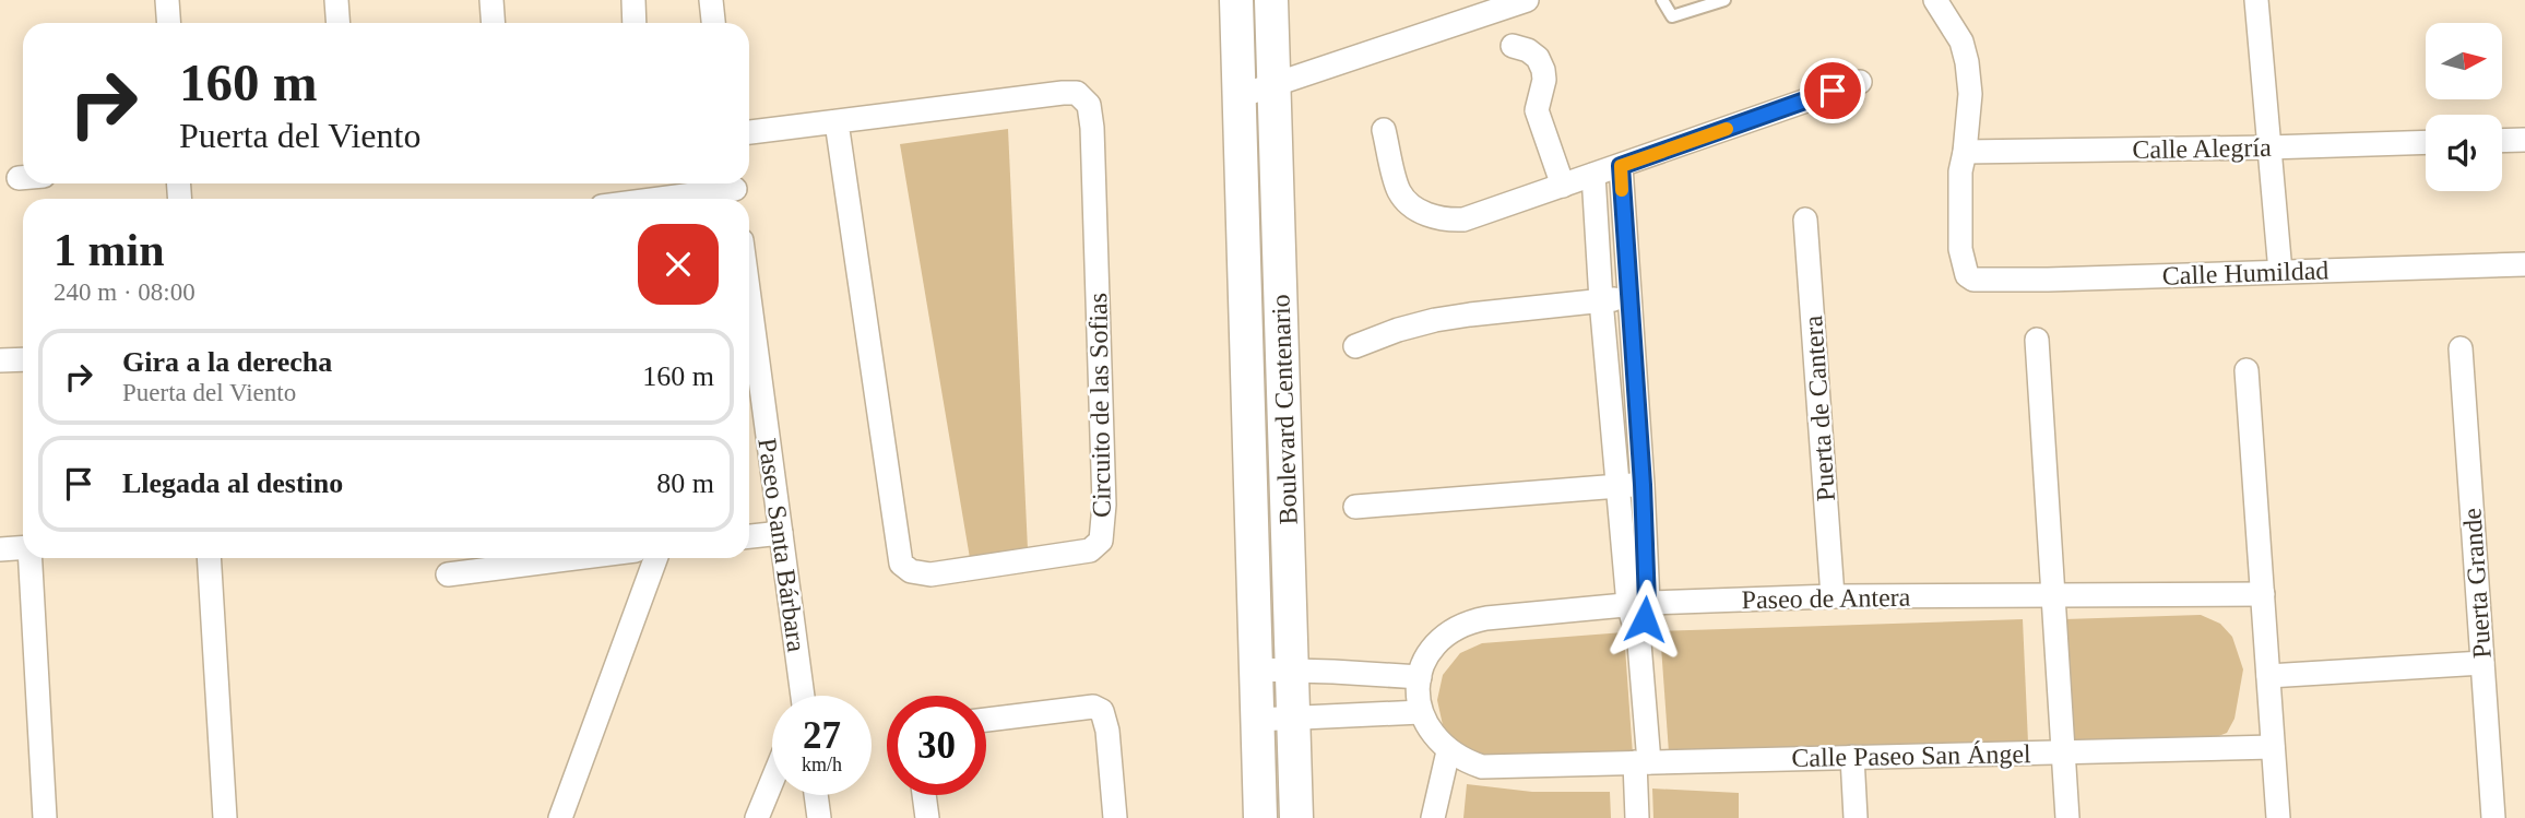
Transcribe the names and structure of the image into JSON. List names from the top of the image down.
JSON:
{
  "streets": {
    "main road": ["Boulevard Centenario"],
    "street": [
      "Calle Alegría",
      "Calle Humildad",
      "Circuito de las Sofias",
      "Puerta de Cantera",
      "Paseo Santa Bárbara",
      "Puerta Grande",
      "Paseo de Antera",
      "Calle Paseo San Ángel"
    ]
  },
  "crossings": [
    ["Calle Alegría", "Calle Humildad"],
    ["Puerta de Cantera", "Paseo de Antera"]
  ],
  "north": "right",
  "page": {
    "turn": ["160 m", "Puerta del Viento"],
    "heading": ["1 min", "240 m · 08:00"],
    "list": [
      {
        "name": "Gira a la derecha",
        "note": "Puerta del Viento",
        "value": "160 m"
      },
      {
        "name": "Llegada al destino",
        "value": "80 m"
      }
    ],
    "speed": "27 km/h",
    "limit": "30"
  }
}
